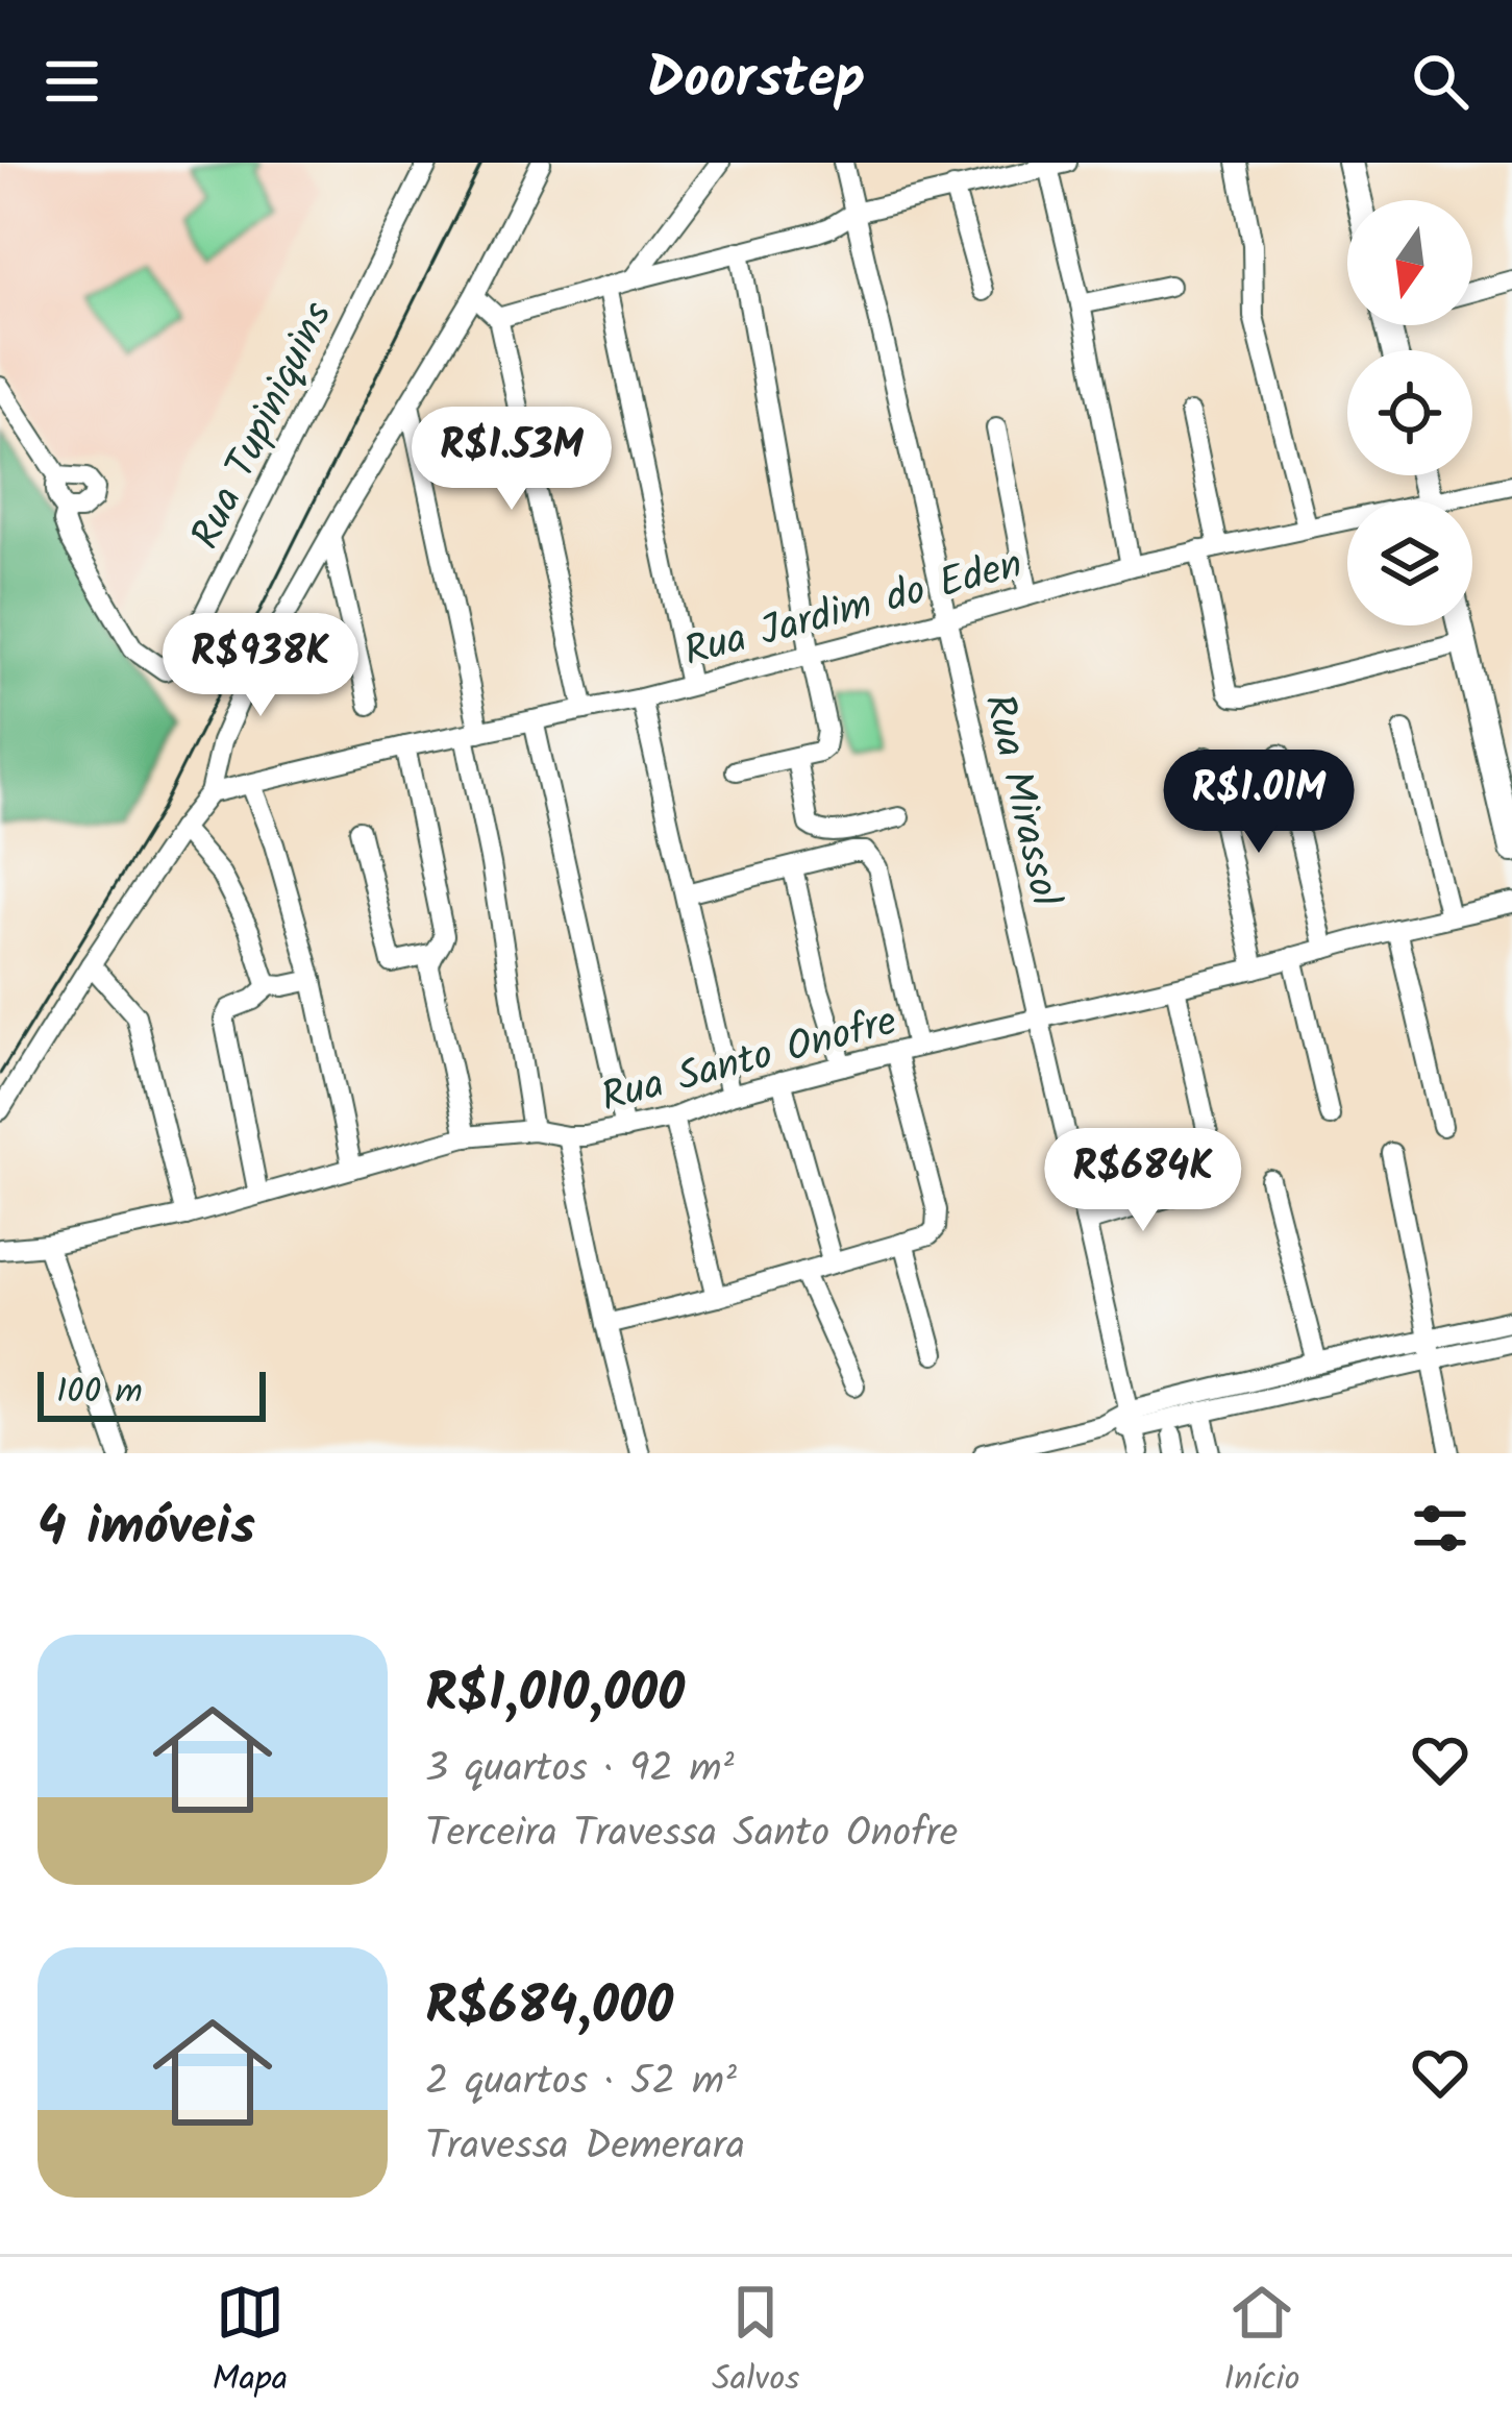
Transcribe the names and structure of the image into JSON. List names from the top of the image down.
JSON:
{
  "streets": {
    "street": [
      "Rua Tupiniquins",
      "Rua Jardim do Eden",
      "Rua Mirassol",
      "Rua Santo Onofre"
    ]
  },
  "crossings": [
    ["Rua Jardim do Eden", "Rua Mirassol"],
    ["Rua Mirassol", "Rua Santo Onofre"]
  ],
  "scale_bar": "100 m",
  "north": "bottom",
  "page": {
    "header": "Doorstep",
    "price": [
      "R$1.53M",
      "R$938K",
      "R$1.01M",
      "R$684K"
    ],
    "scale": "100 m",
    "heading": "4 imóveis",
    "list": [
      {
        "name": "R$1,010,000",
        "note": "3 quartos · 92 m² · Terceira Travessa Santo Onofre"
      },
      {
        "name": "R$684,000",
        "note": "2 quartos · 52 m² · Travessa Demerara"
      }
    ],
    "tabs": ["Mapa", "Salvos", "Início"]
  }
}
